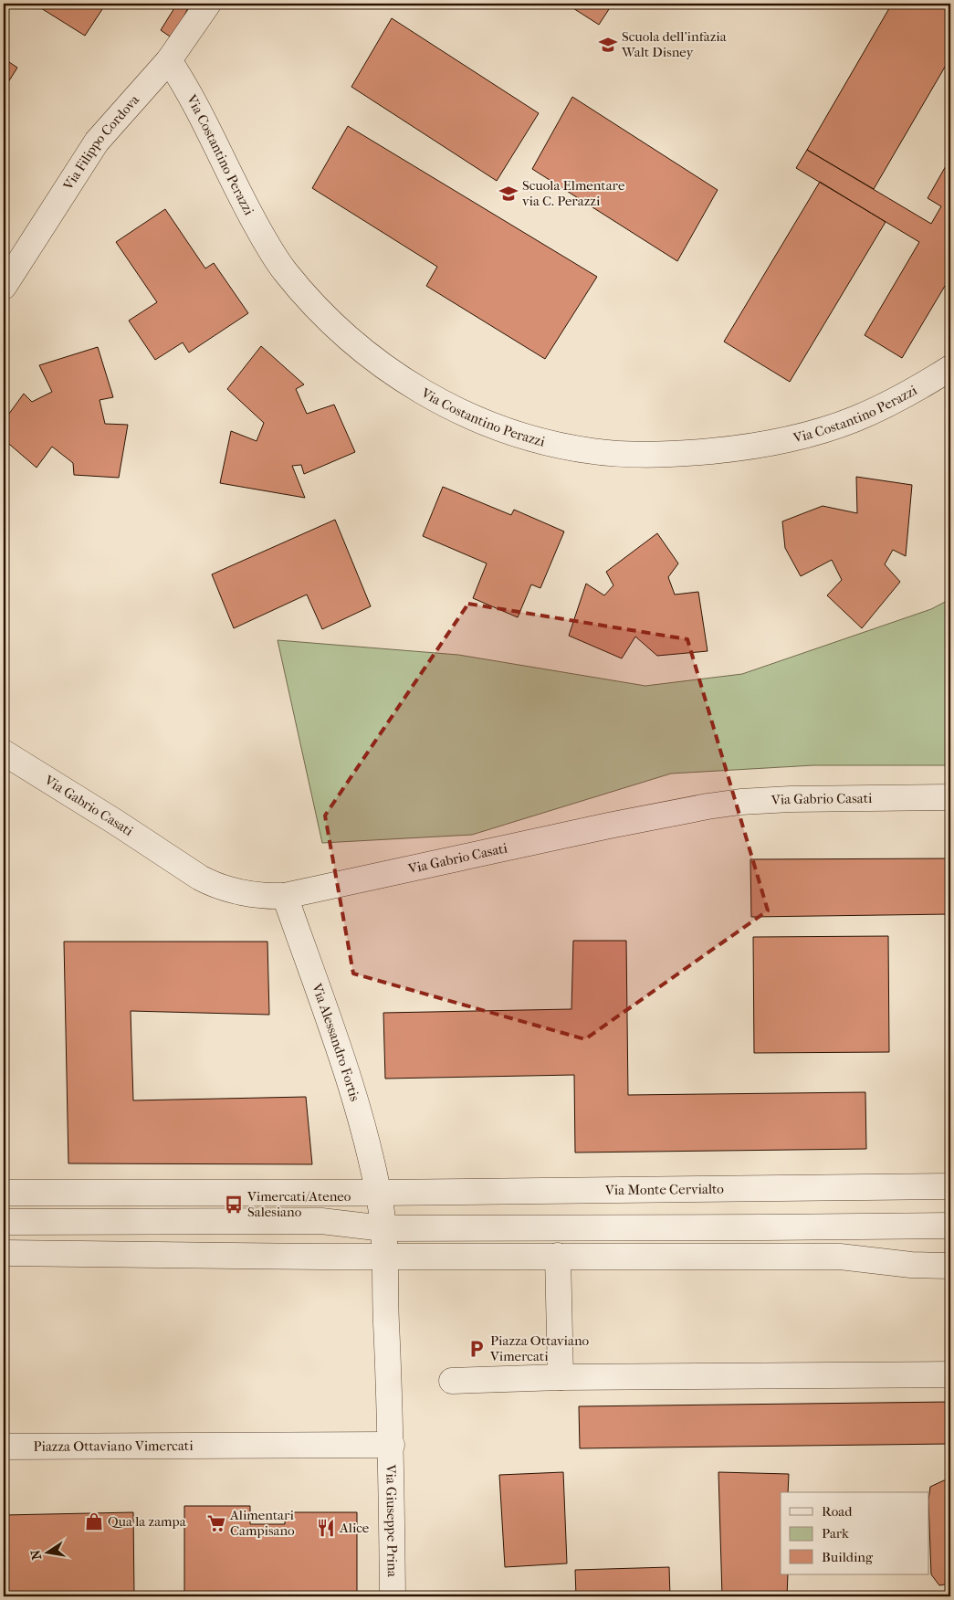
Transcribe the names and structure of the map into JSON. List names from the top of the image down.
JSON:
{
  "streets": {
    "street": [
      "Via Filippo Cordova",
      "Via Costantino Perazzi",
      "Via Gabrio Casati",
      "Via Alessandro Fortis",
      "Via Monte Cervialto",
      "Piazza Ottaviano Vimercati",
      "Via Giuseppe Prina"
    ]
  },
  "crossings": [
    ["Via Filippo Cordova", "Via Costantino Perazzi"],
    ["Via Gabrio Casati", "Via Alessandro Fortis"],
    ["Via Alessandro Fortis", "Via Monte Cervialto"],
    ["Piazza Ottaviano Vimercati", "Via Giuseppe Prina"]
  ],
  "places": {
    "school or university": ["Scuola dell'infazia Walt Disney", "Scuola Elmentare via C. Perazzi"],
    "bus stop": ["Vimercati/Ateneo Salesiano"],
    "parking": ["Piazza Ottaviano Vimercati"],
    "shop": ["Qua la zampa"],
    "supermarket": ["Alimentari Campisano"],
    "restaurant": ["Alice"]
  },
  "legend": ["Road", "Park", "Building"],
  "north": "left"
}
